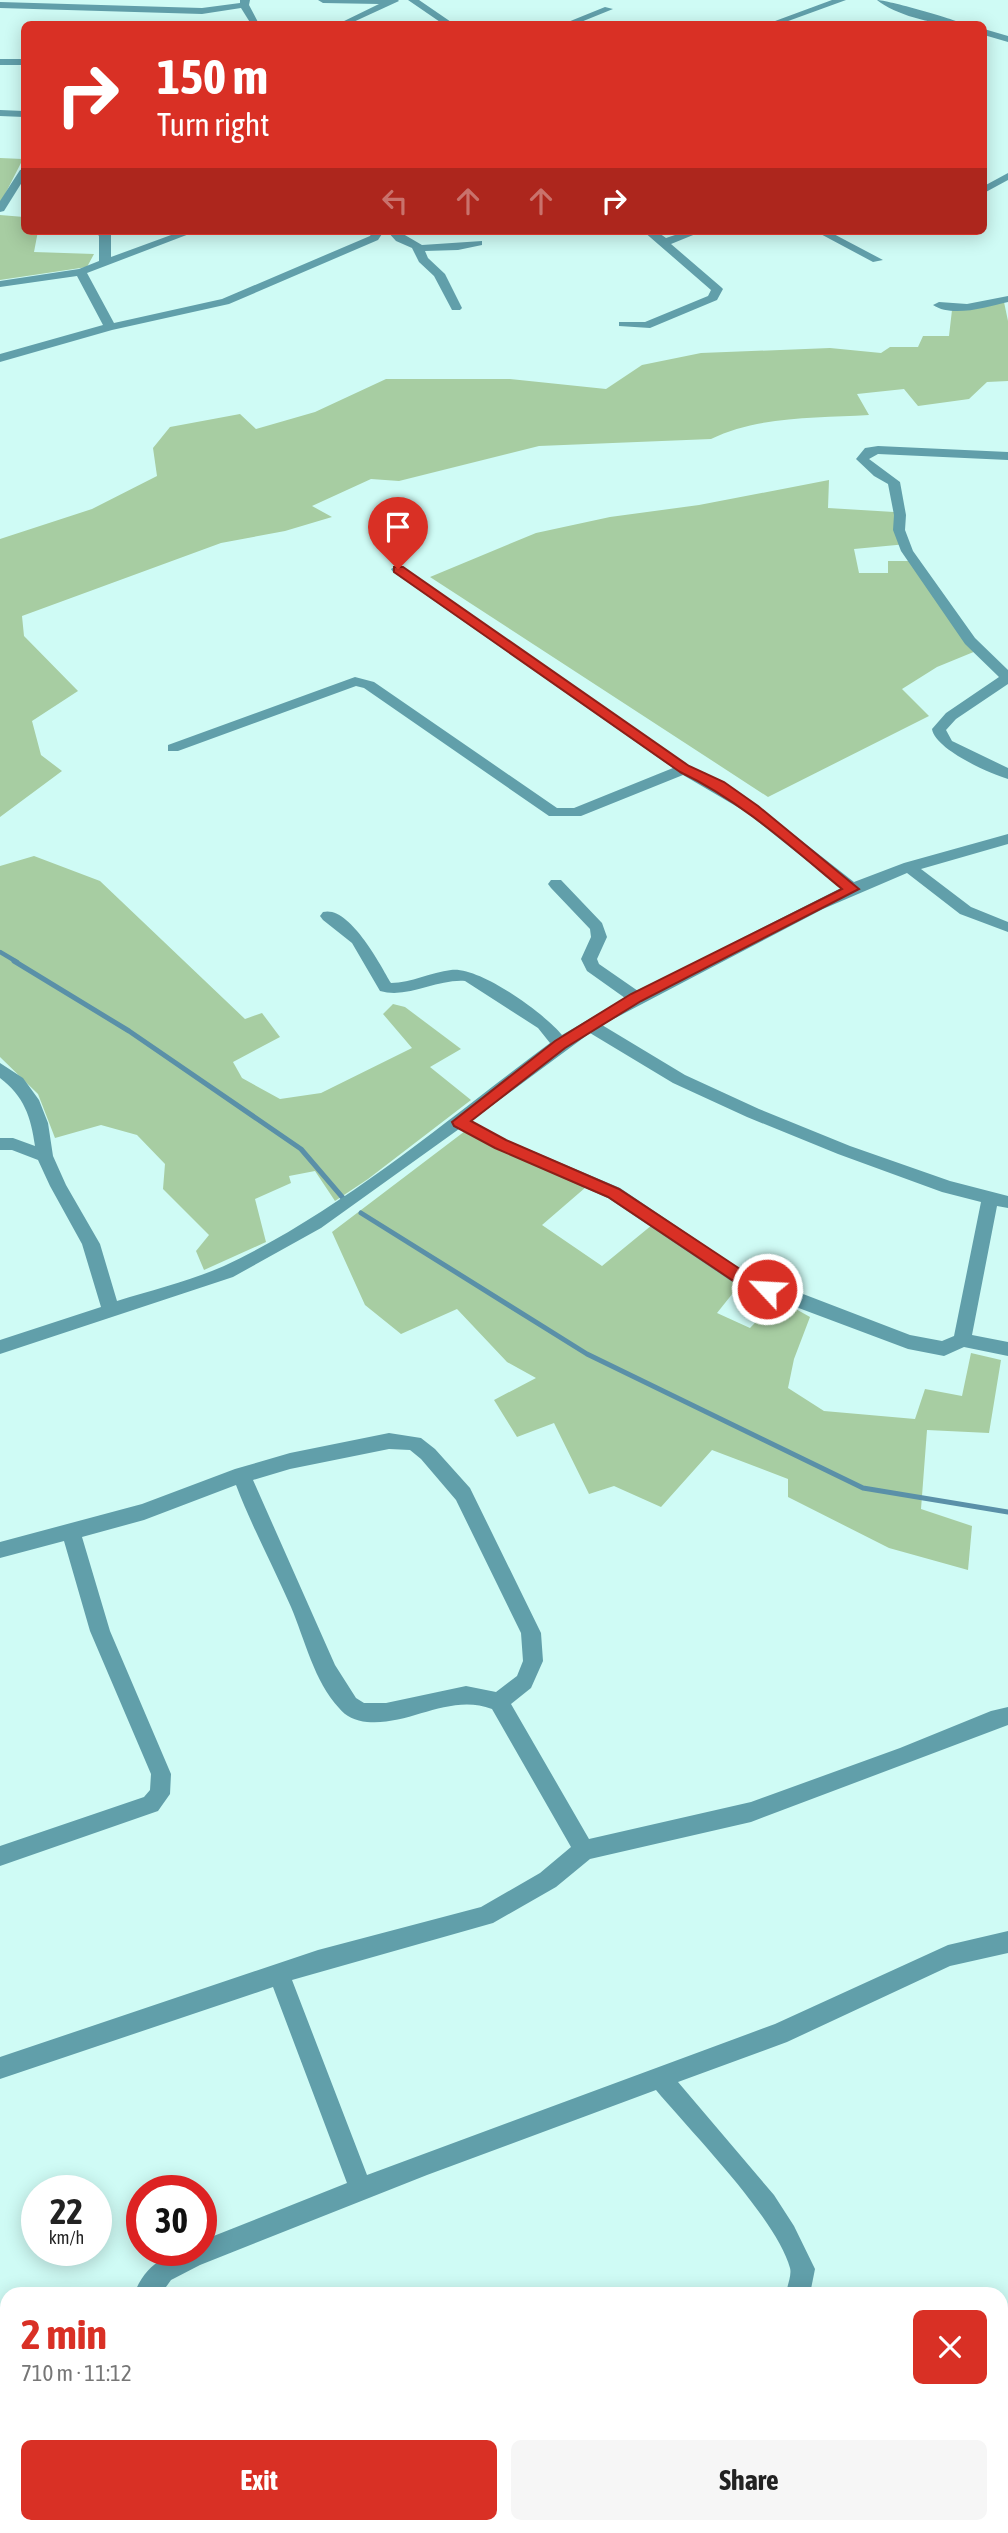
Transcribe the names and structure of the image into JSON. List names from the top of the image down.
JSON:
{
  "page": {
    "turn": ["150 m", "Turn right"],
    "speed": "22 km/h",
    "limit": "30",
    "heading": ["2 min", "710 m · 11:12"],
    "buttons": ["Exit", "Share"]
  }
}
